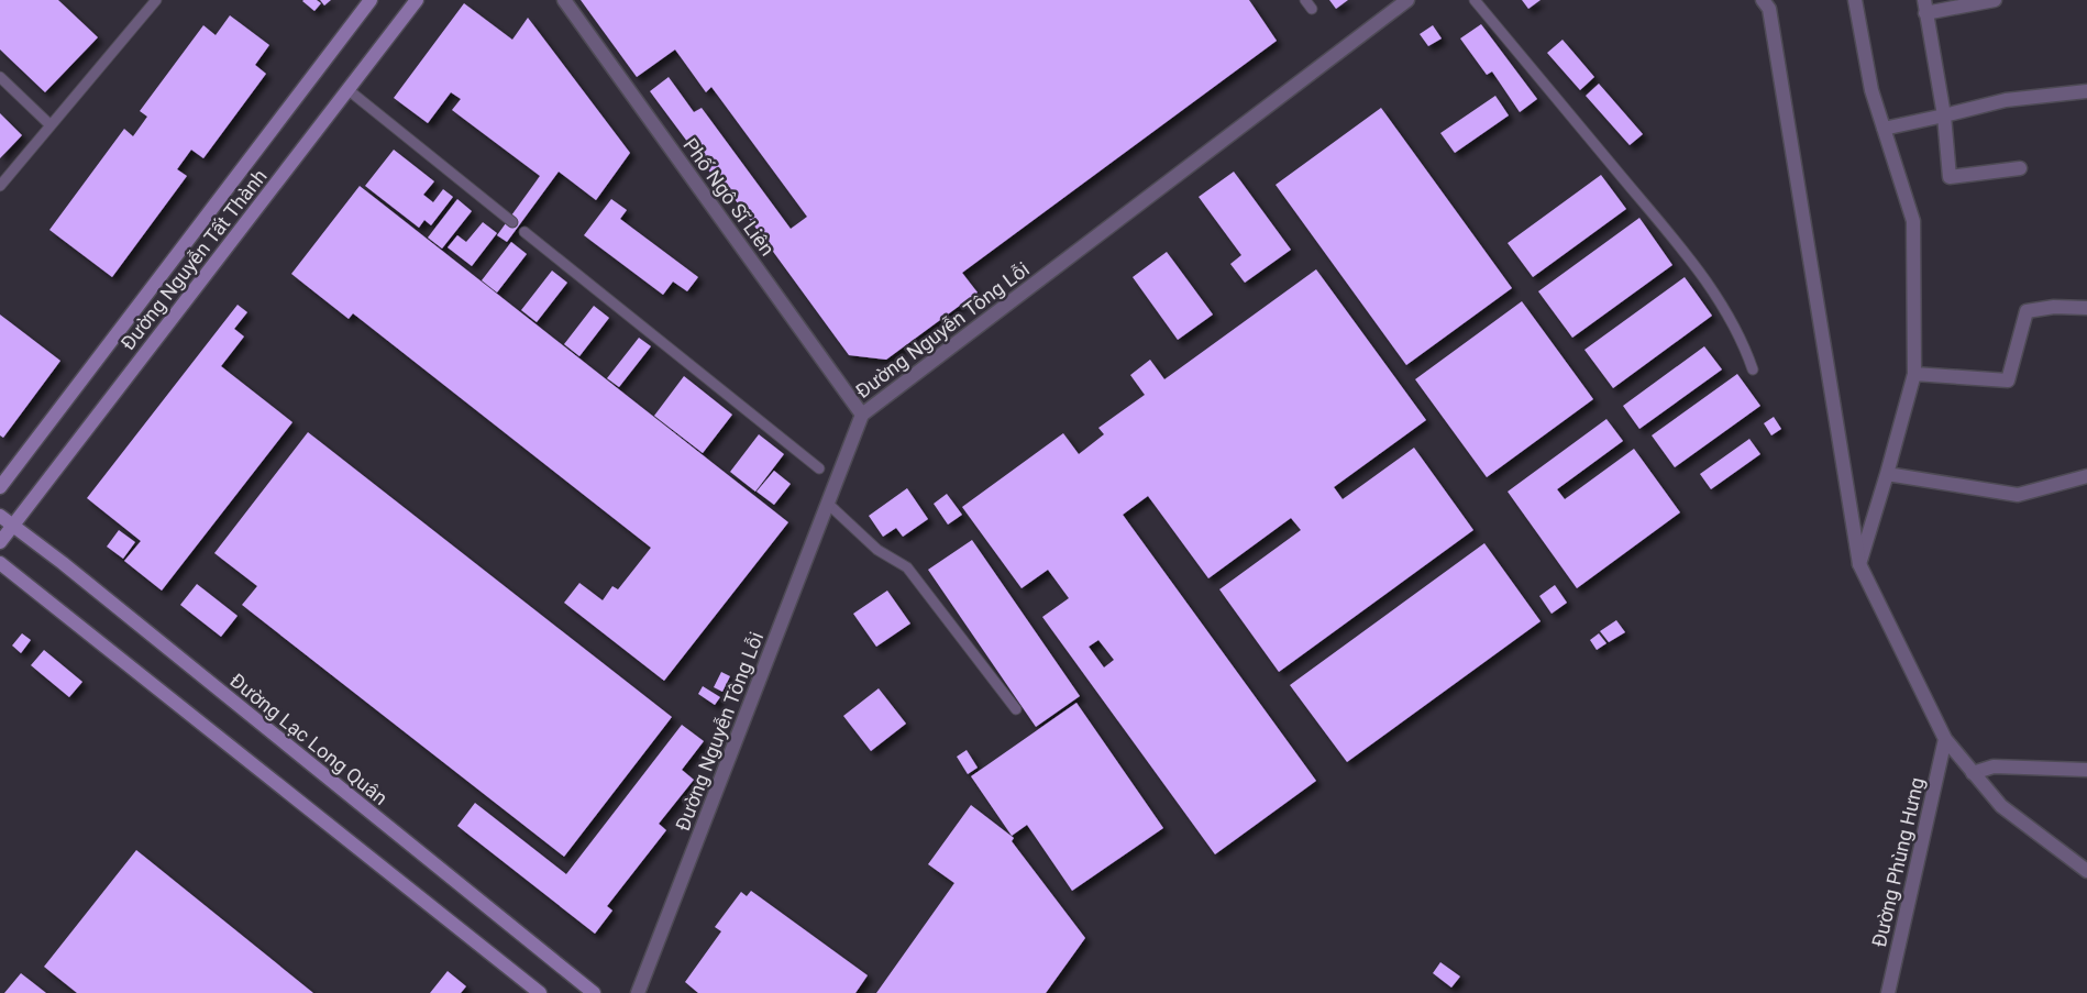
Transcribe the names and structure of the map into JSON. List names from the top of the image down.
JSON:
{
  "streets": {
    "main road": ["Đường Nguyễn Tất Thành", "Đường Lạc Long Quân"],
    "street": ["Phố Ngô Sĩ Liên", "Đường Nguyễn Tông Lỗi", "Đường Phùng Hưng"]
  },
  "crossings": [
    ["Phố Ngô Sĩ Liên", "Đường Nguyễn Tông Lỗi"],
    ["Đường Nguyễn Tất Thành", "Đường Lạc Long Quân"]
  ]
}
